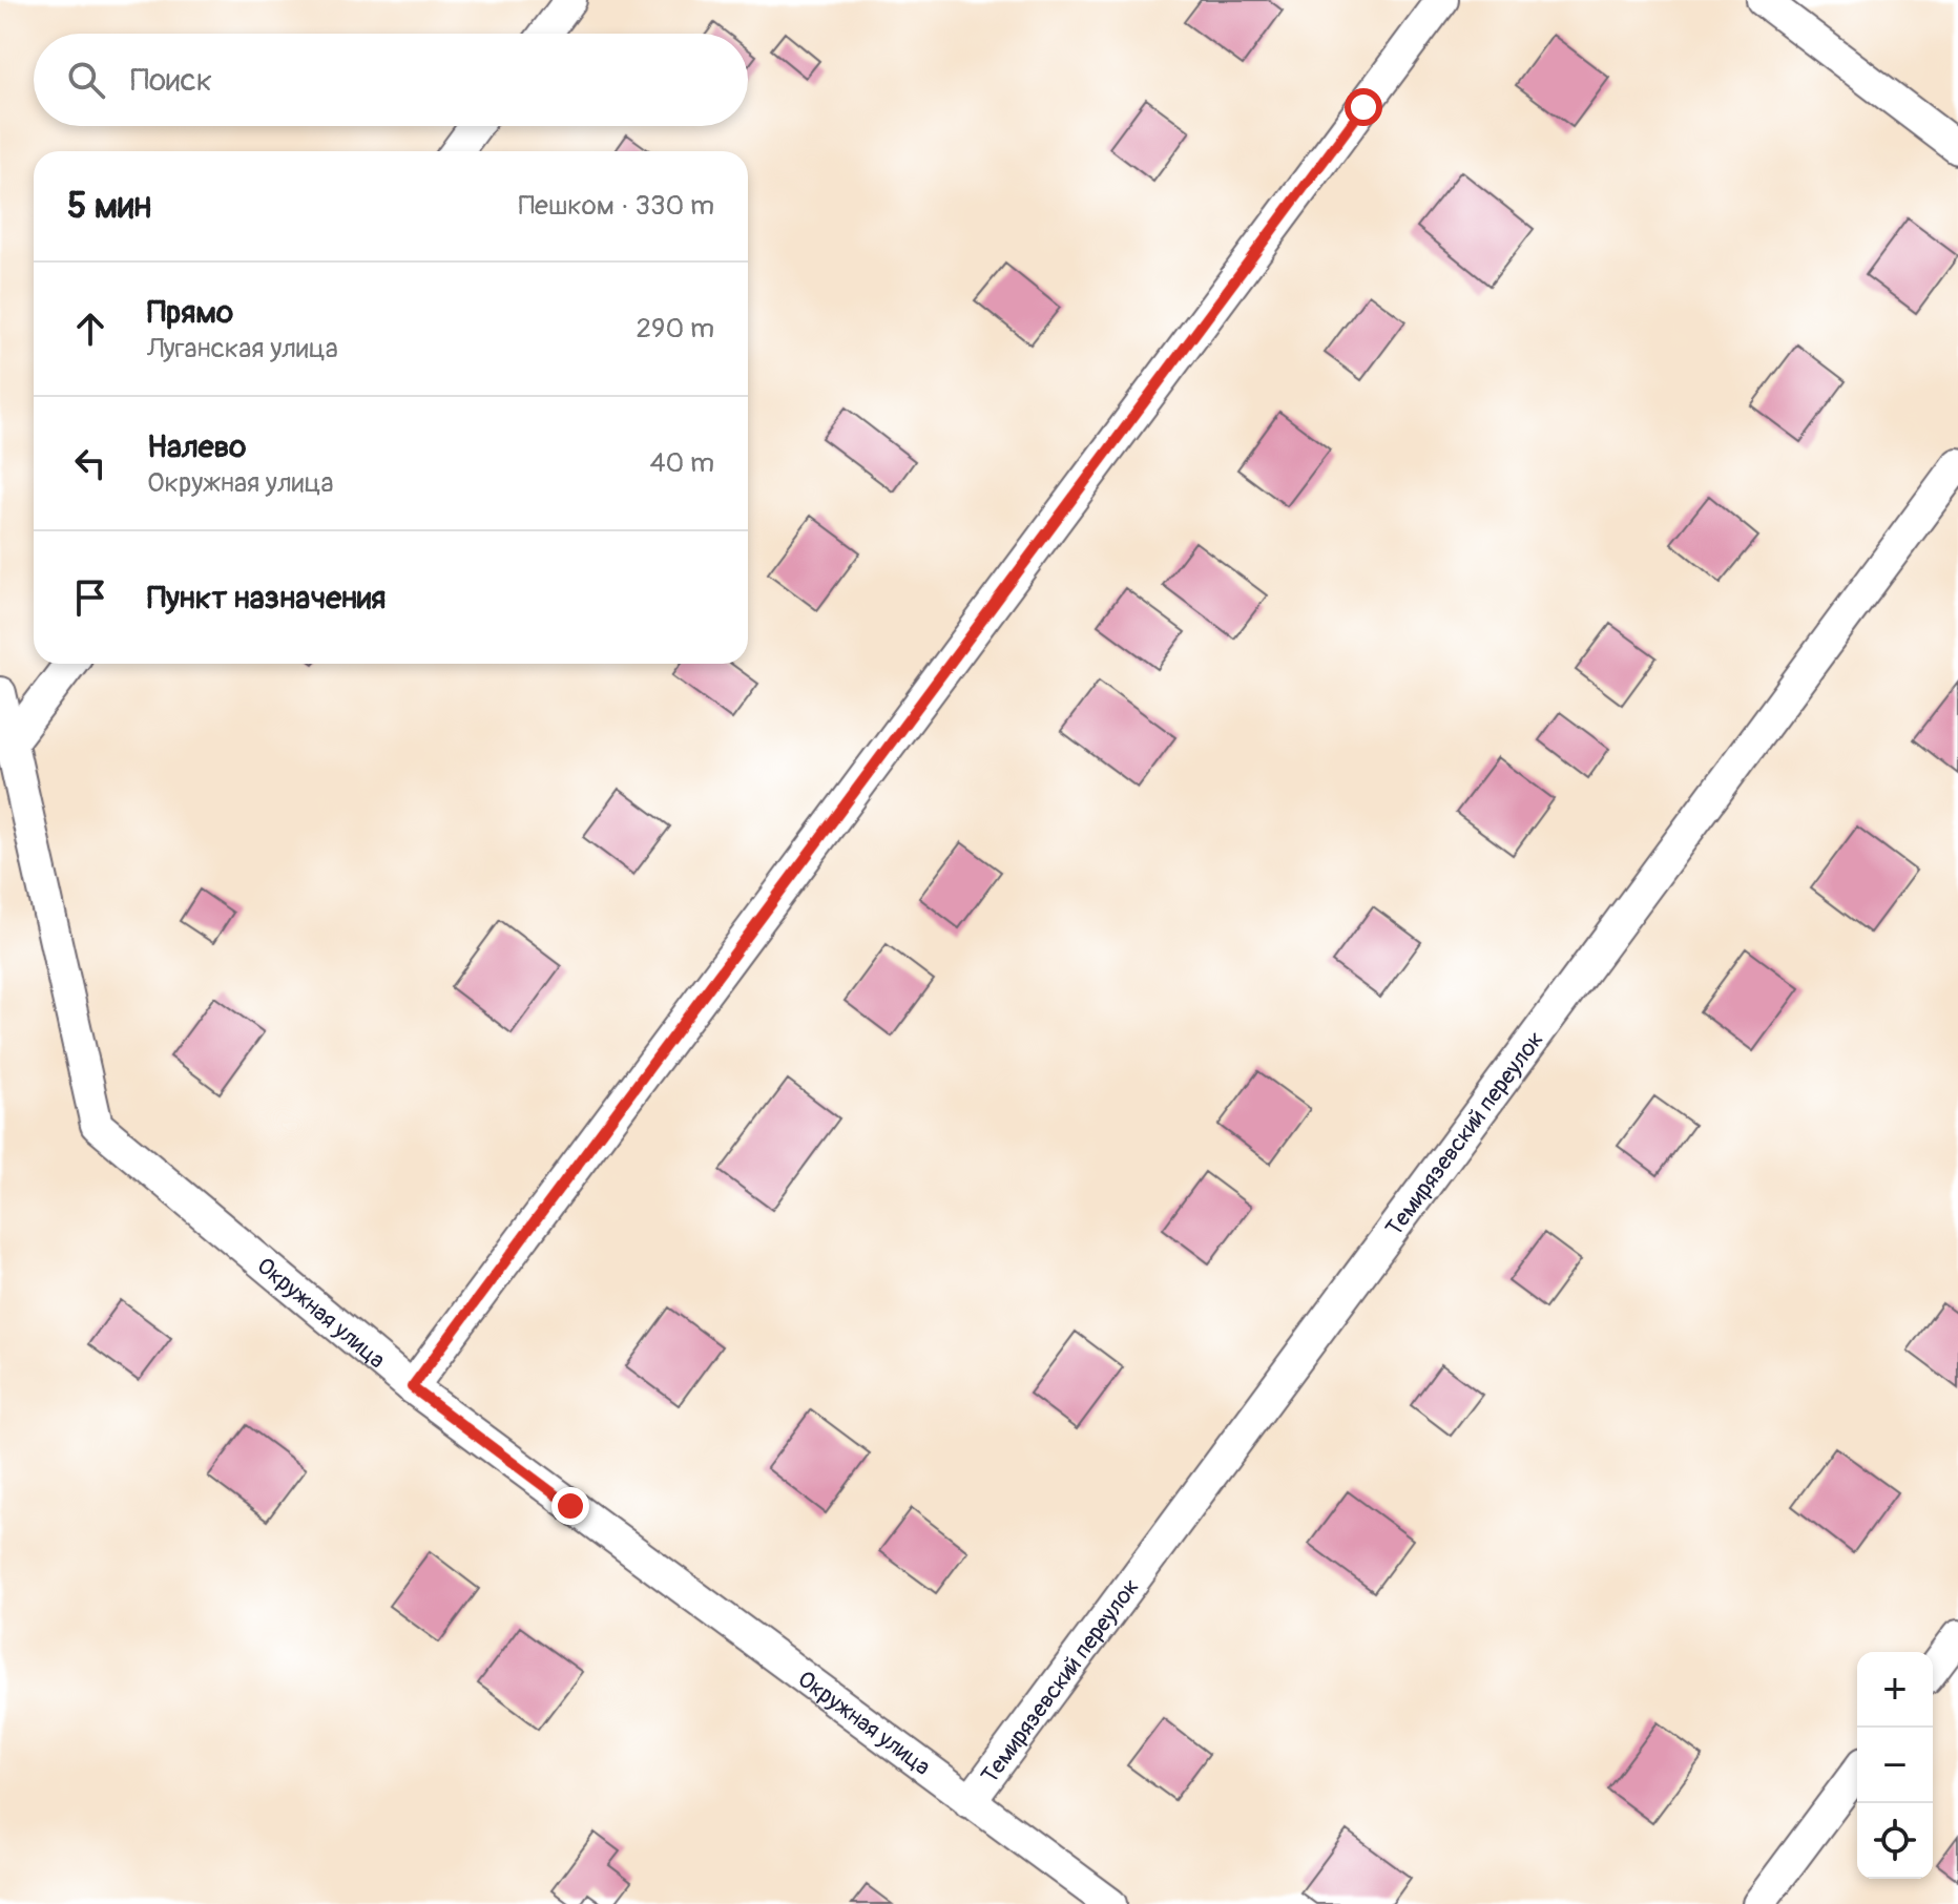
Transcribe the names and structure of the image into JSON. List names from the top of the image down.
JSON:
{
  "streets": {
    "street": ["Темирязевский переулок", "Окружная улица"]
  },
  "crossings": [
    ["Темирязевский переулок", "Окружная улица"]
  ],
  "page": {
    "search": "Поиск",
    "heading": ["5 мин", "Пешком · 330 m"],
    "list": [
      ["Прямо", "Луганская улица", "290 m"],
      ["Налево", "Окружная улица", "40 m"],
      "Пункт назначения"
    ],
    "map_buttons": ["+", "−"]
  }
}
